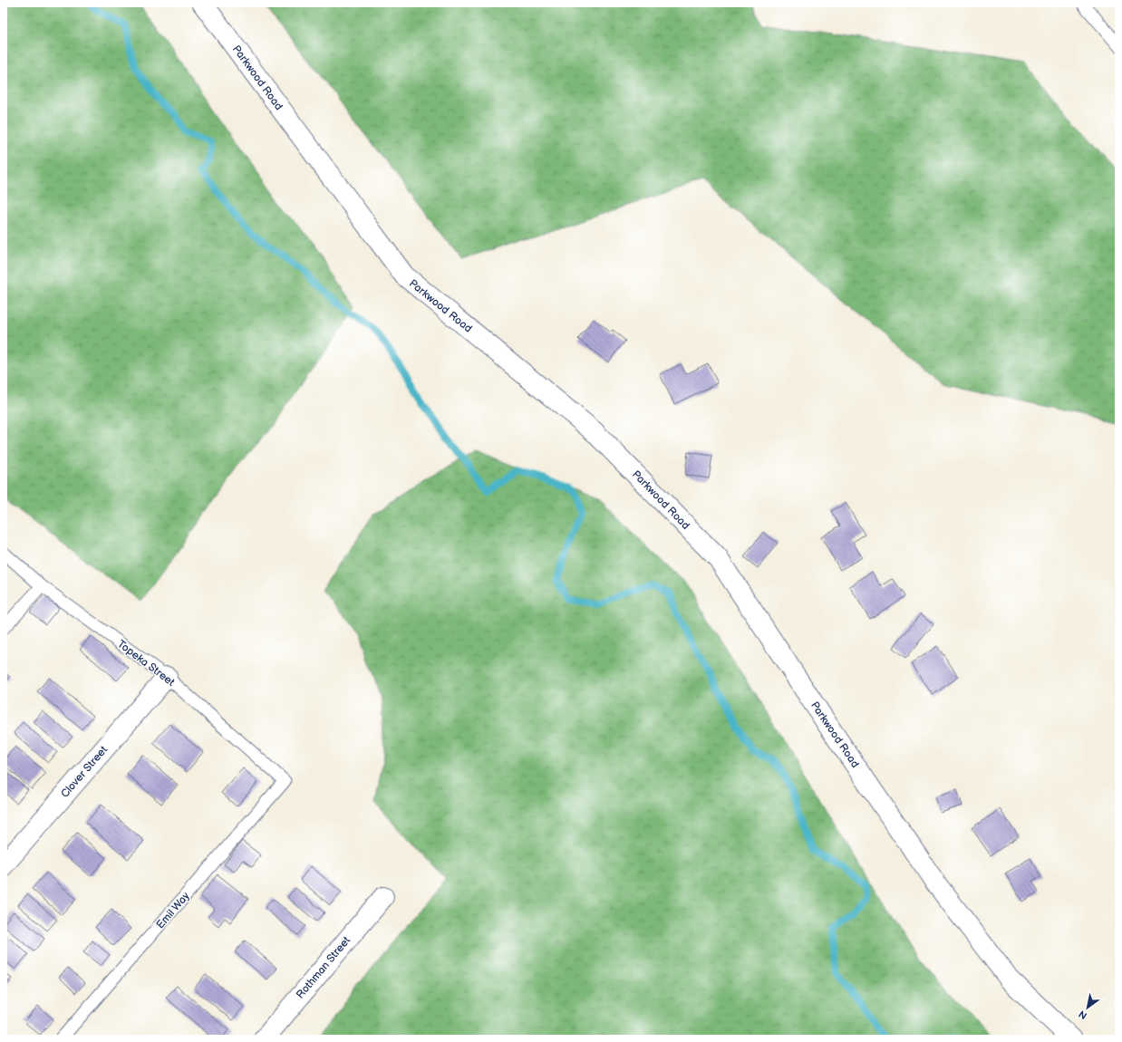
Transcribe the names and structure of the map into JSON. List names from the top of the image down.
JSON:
{
  "streets": {
    "street": ["Parkwood Road", "Clover Street", "Rothman Street"],
    "lane": ["Topeka Street", "Emil Way"]
  },
  "crossings": [
    ["Topeka Street", "Clover Street"],
    ["Topeka Street", "Emil Way"]
  ],
  "north": "bottom left"
}
